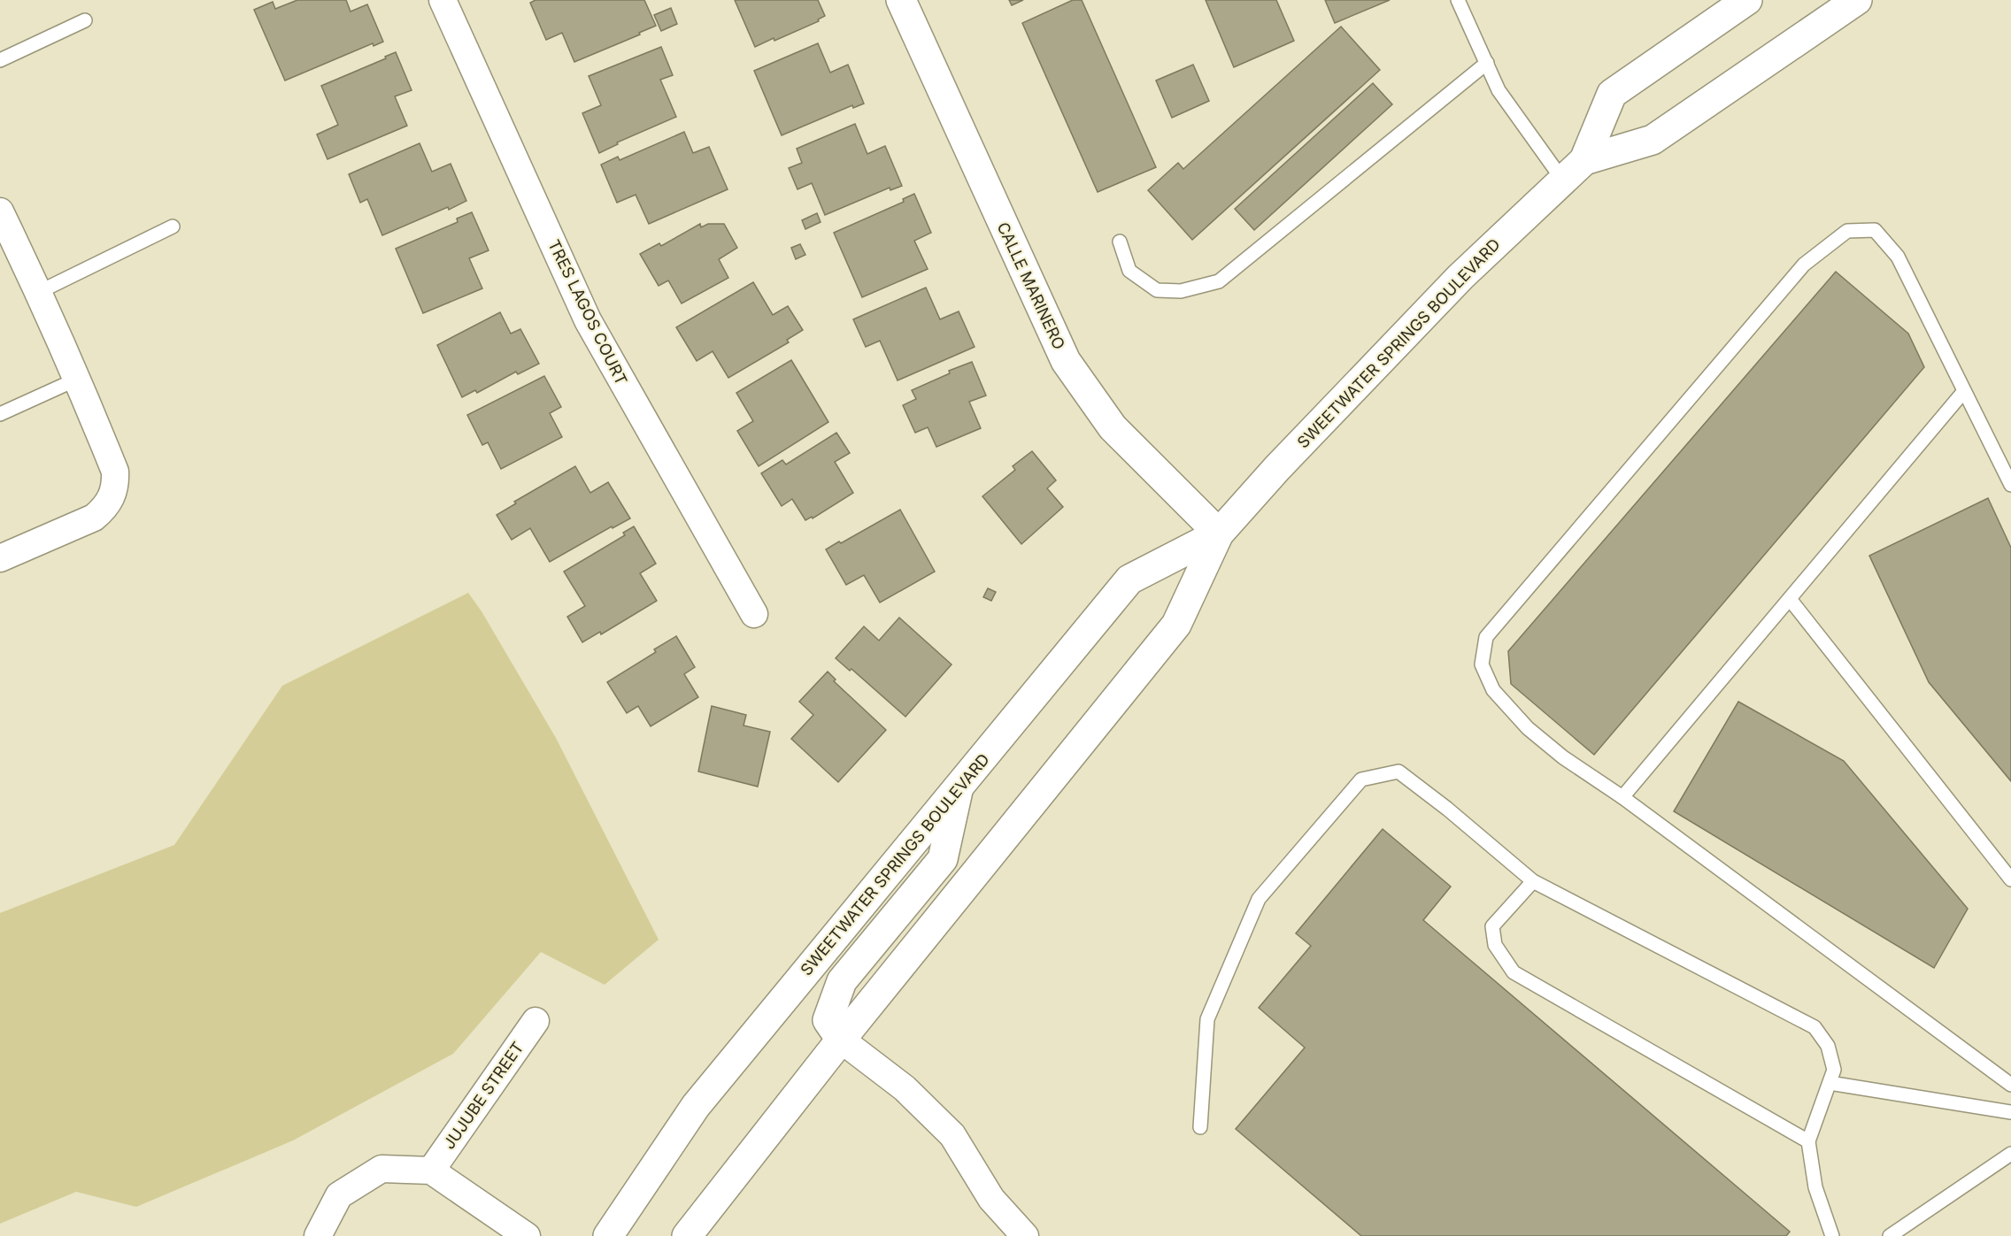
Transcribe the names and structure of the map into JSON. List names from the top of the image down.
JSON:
{
  "streets": {
    "main road": ["CALLE MARINERO", "SWEETWATER SPRINGS BOULEVARD"],
    "street": ["TRES LAGOS COURT", "JUJUBE STREET"]
  },
  "crossings": [
    ["CALLE MARINERO", "SWEETWATER SPRINGS BOULEVARD"]
  ]
}
